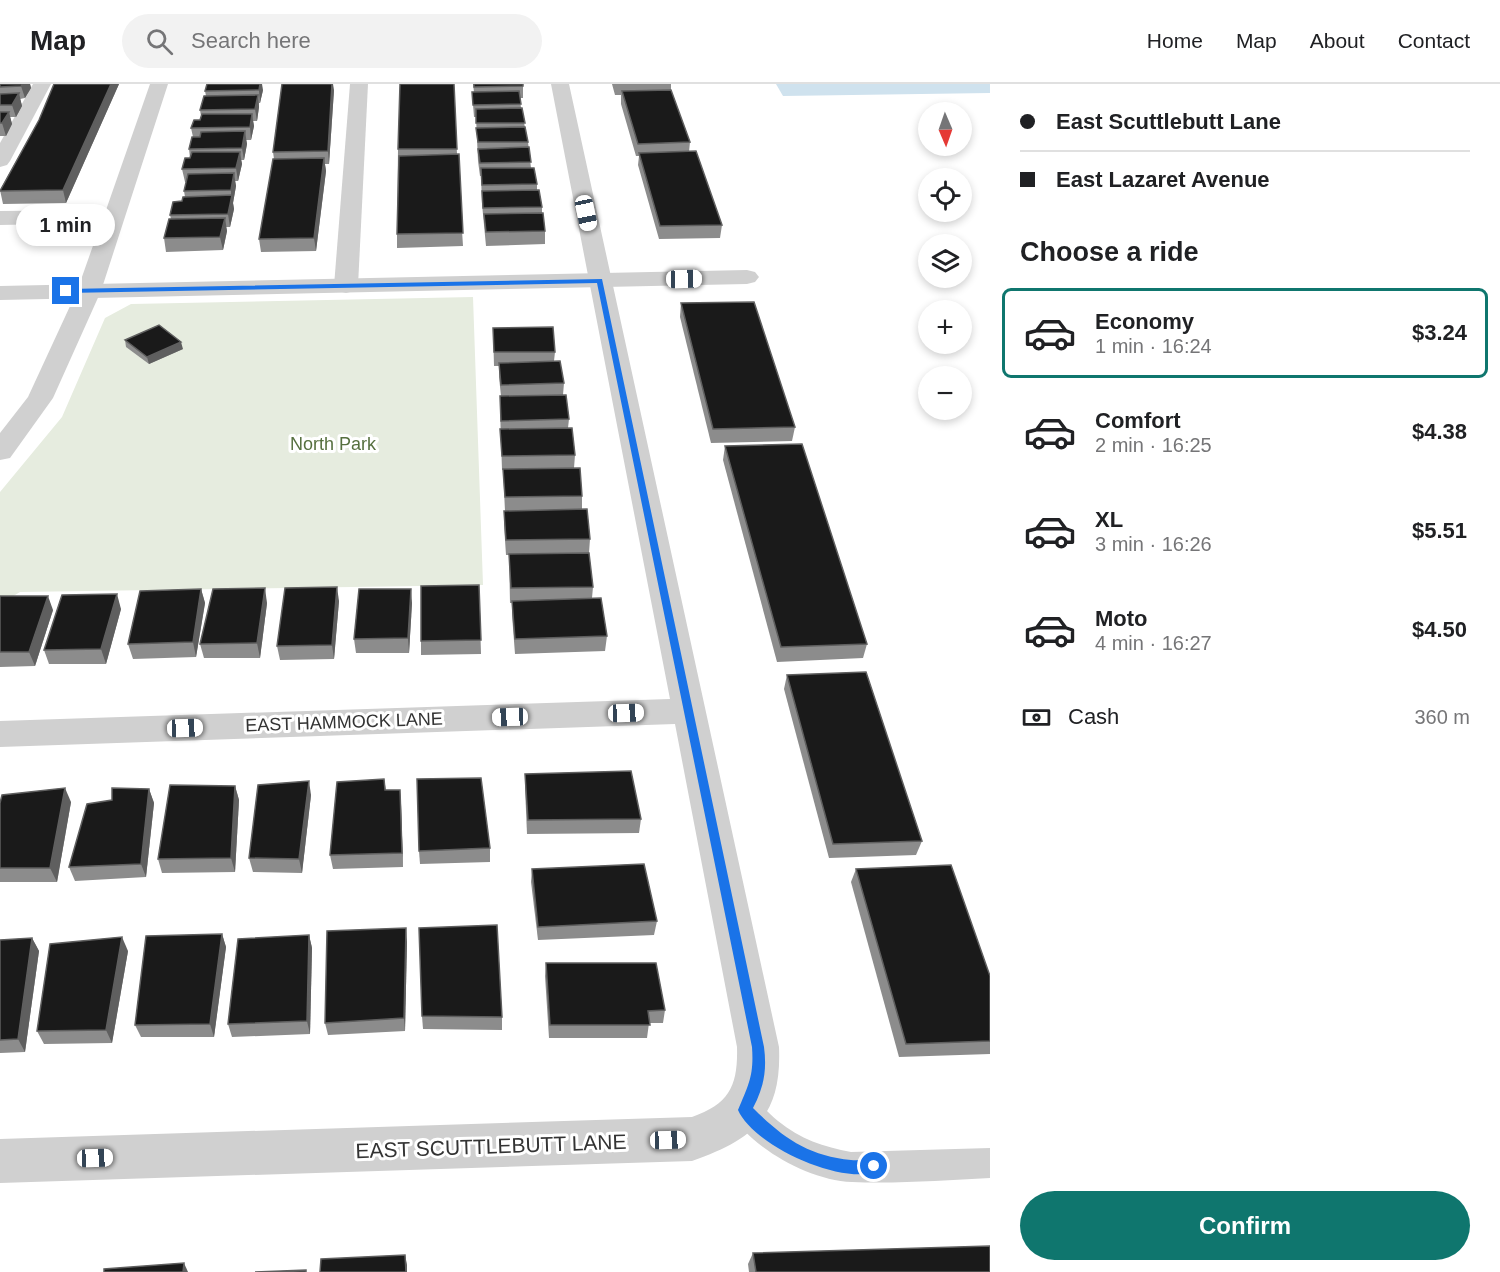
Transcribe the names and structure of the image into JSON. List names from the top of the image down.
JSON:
{
  "streets": {
    "street": ["EAST HAMMOCK LANE", "EAST SCUTTLEBUTT LANE"]
  },
  "parks": ["North Park"],
  "north": "bottom",
  "page": {
    "header": "Map",
    "search": "Search here",
    "nav": [
      "Home",
      "Map",
      "About",
      "Contact"
    ],
    "banner": ["East Scuttlebutt Lane", "East Lazaret Avenue"],
    "map_buttons": ["+", "−"],
    "bubble": "1 min",
    "heading": "Choose a ride",
    "list": [
      {
        "name": "Economy",
        "note": "1 min · 16:24",
        "value": "$3.24"
      },
      {
        "name": "Comfort",
        "note": "2 min · 16:25",
        "value": "$4.38"
      },
      {
        "name": "XL",
        "note": "3 min · 16:26",
        "value": "$5.51"
      },
      {
        "name": "Moto",
        "note": "4 min · 16:27",
        "value": "$4.50"
      }
    ],
    "pay": ["Cash", "360 m"],
    "buttons": "Confirm"
  }
}
